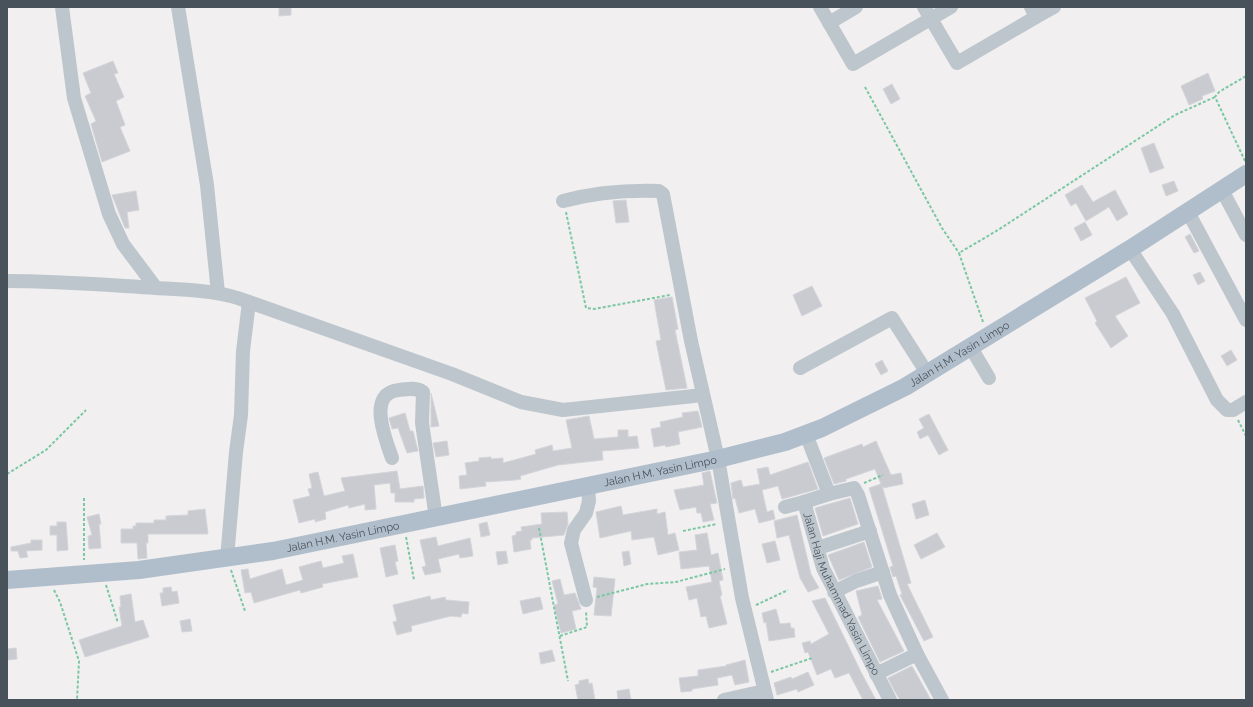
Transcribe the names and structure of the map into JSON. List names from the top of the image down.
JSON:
{
  "streets": {
    "main road": ["Jalan H.M. Yasin Limpo"],
    "street": ["Jalan Haji Muhammad Yasin Limpo"]
  }
}
